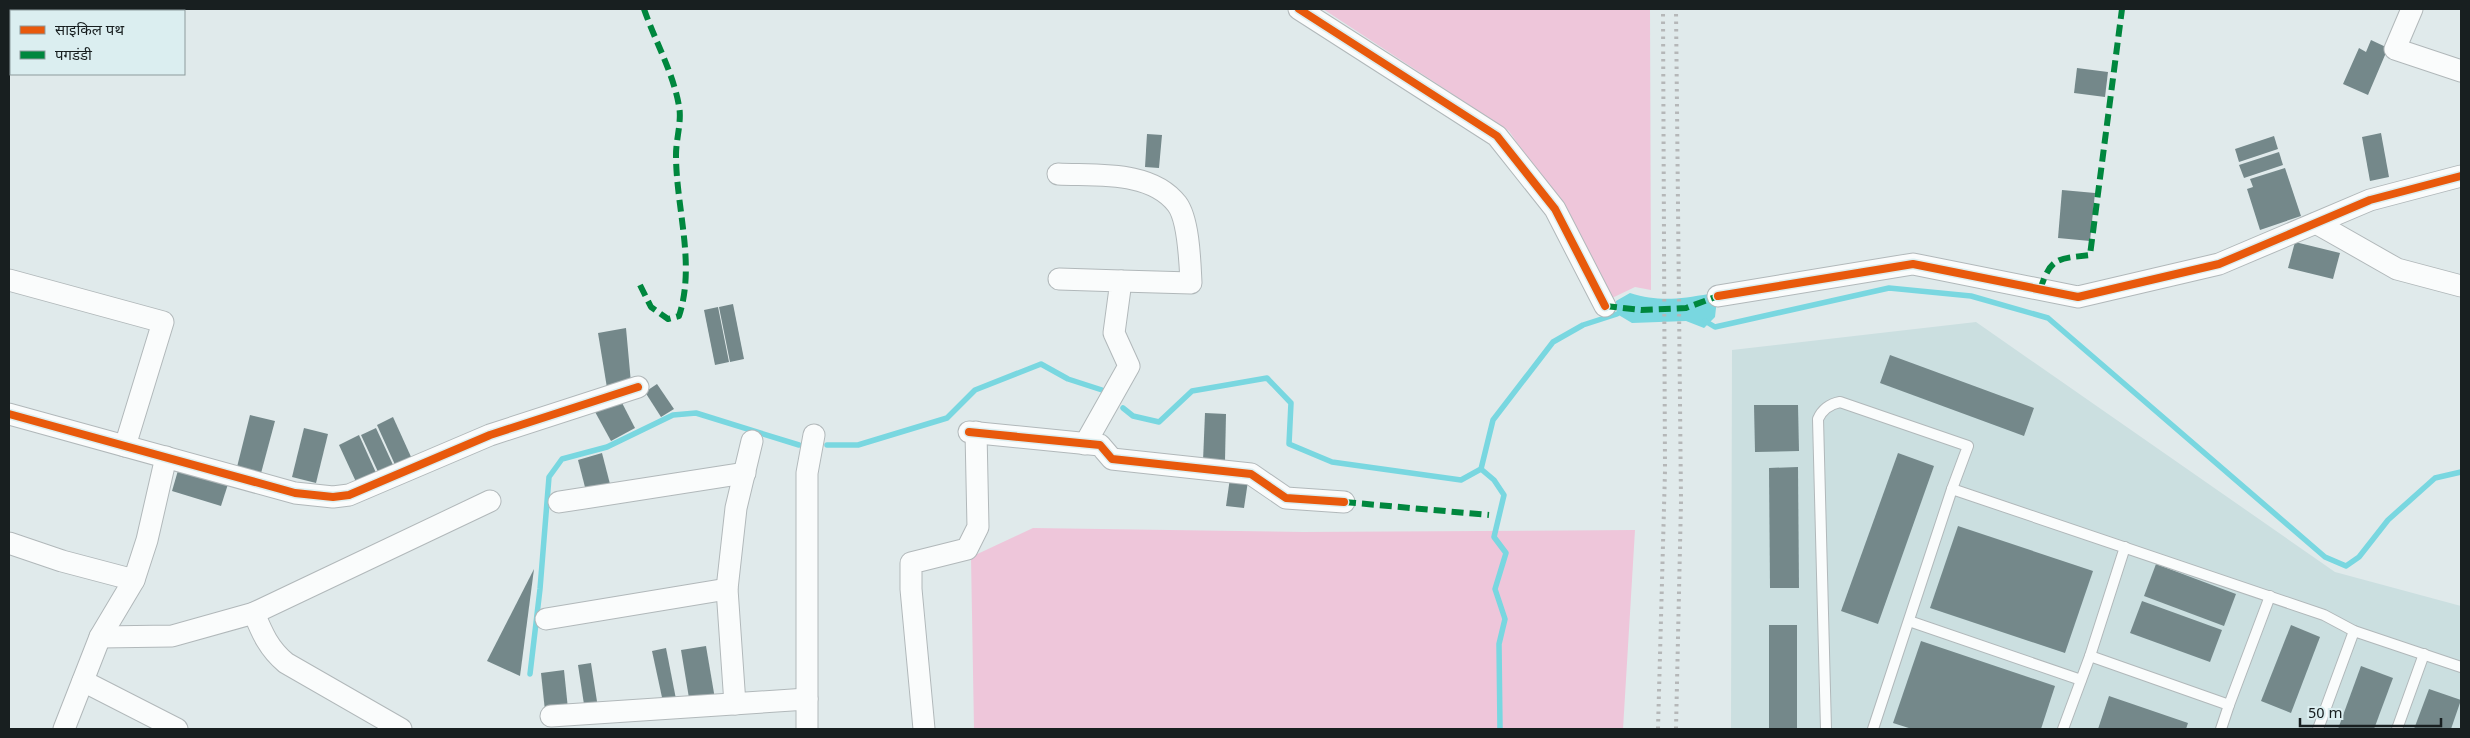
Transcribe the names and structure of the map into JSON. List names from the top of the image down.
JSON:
{
  "legend": ["साइकिल पथ", "पगडंडी"],
  "scale_bar": "50 m"
}
